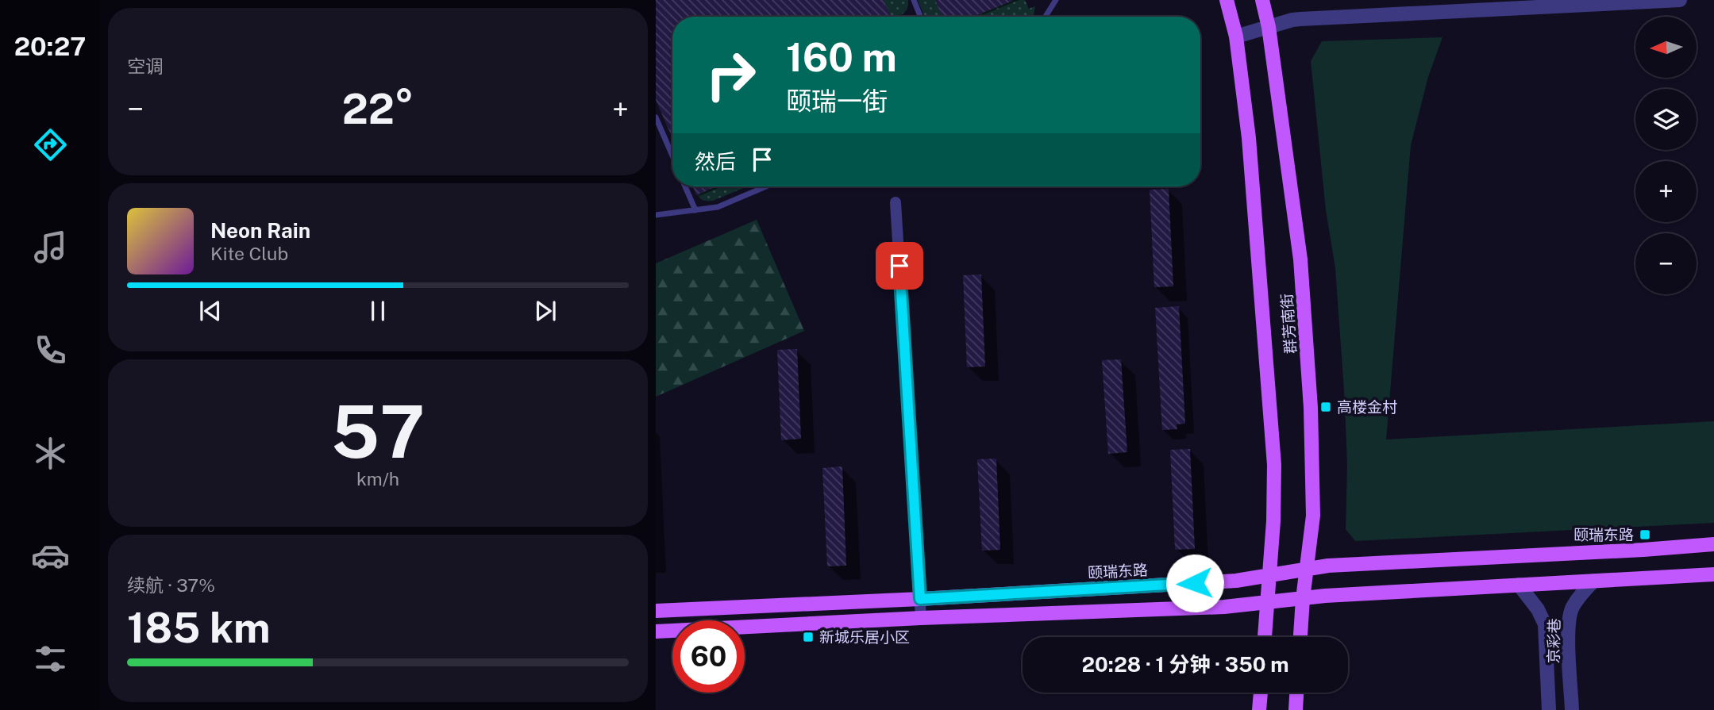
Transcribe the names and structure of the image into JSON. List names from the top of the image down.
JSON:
{
  "streets": {
    "main road": ["群芳南街", "颐瑞东路"],
    "street": ["京彩巷"]
  },
  "crossings": [
    ["群芳南街", "颐瑞东路"]
  ],
  "places": {
    "transit": ["高楼金村", "颐瑞东路", "新城乐居小区"]
  },
  "north": "left",
  "page": {
    "tabs": "20:27",
    "tile": [
      "空调",
      ["57", "km/h"],
      ["续航 · 37%", "185 km"]
    ],
    "map_buttons": ["+", "−"],
    "turn": ["160 m", "颐瑞一街"],
    "heat": ["−", "22°", "+"],
    "then": "然后",
    "song": ["Neon Rain", "Kite Club"],
    "limit": "60",
    "trip": "20:28 · 1 分钟 · 350 m"
  }
}
